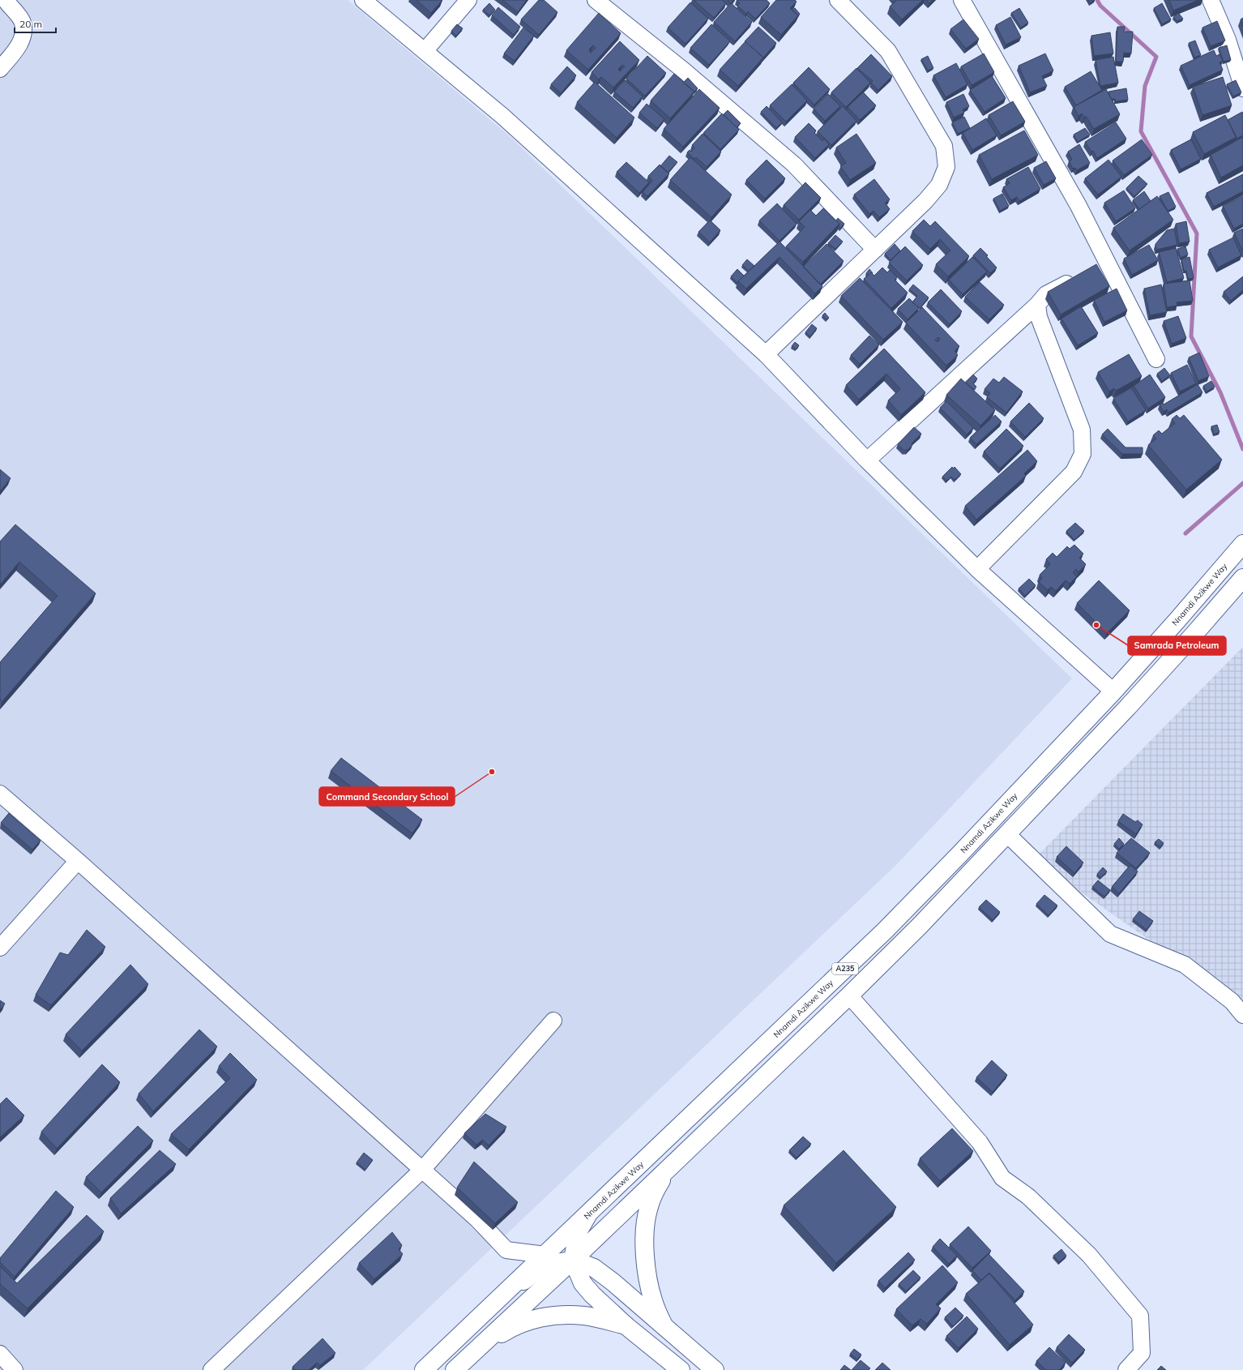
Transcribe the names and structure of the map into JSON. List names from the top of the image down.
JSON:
{
  "streets": {
    "main road": ["Nnamdi Azikwe Way", "A235"]
  },
  "places": ["Samrada Petroleum", "Command Secondary School"],
  "scale_bar": "20 m"
}
